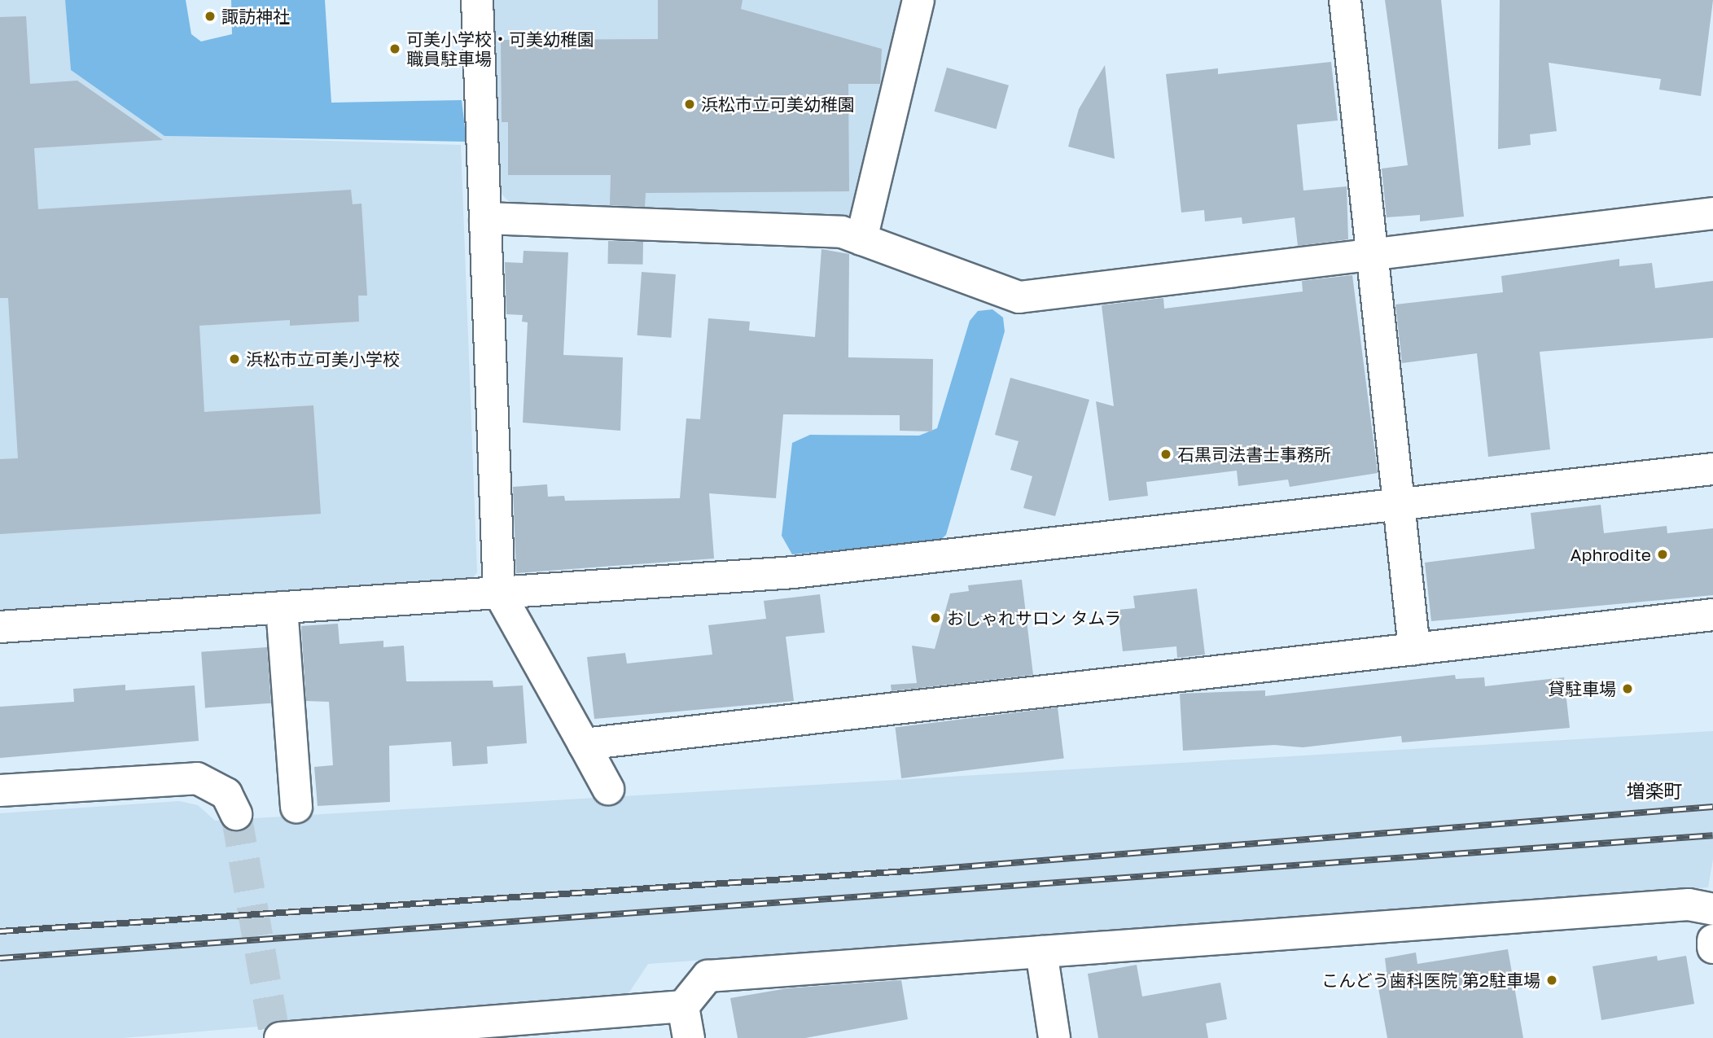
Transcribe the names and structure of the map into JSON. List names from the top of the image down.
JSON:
{
  "districts": ["増楽町"],
  "places": [
    "諏訪神社",
    "可美小学校・可美幼稚園 職員駐車場",
    "浜松市立可美幼稚園",
    "浜松市立可美小学校",
    "石黒司法書士事務所",
    "Aphrodite",
    "おしゃれサロン タムラ",
    "貸駐車場",
    "こんどう歯科医院 第2駐車場"
  ]
}
